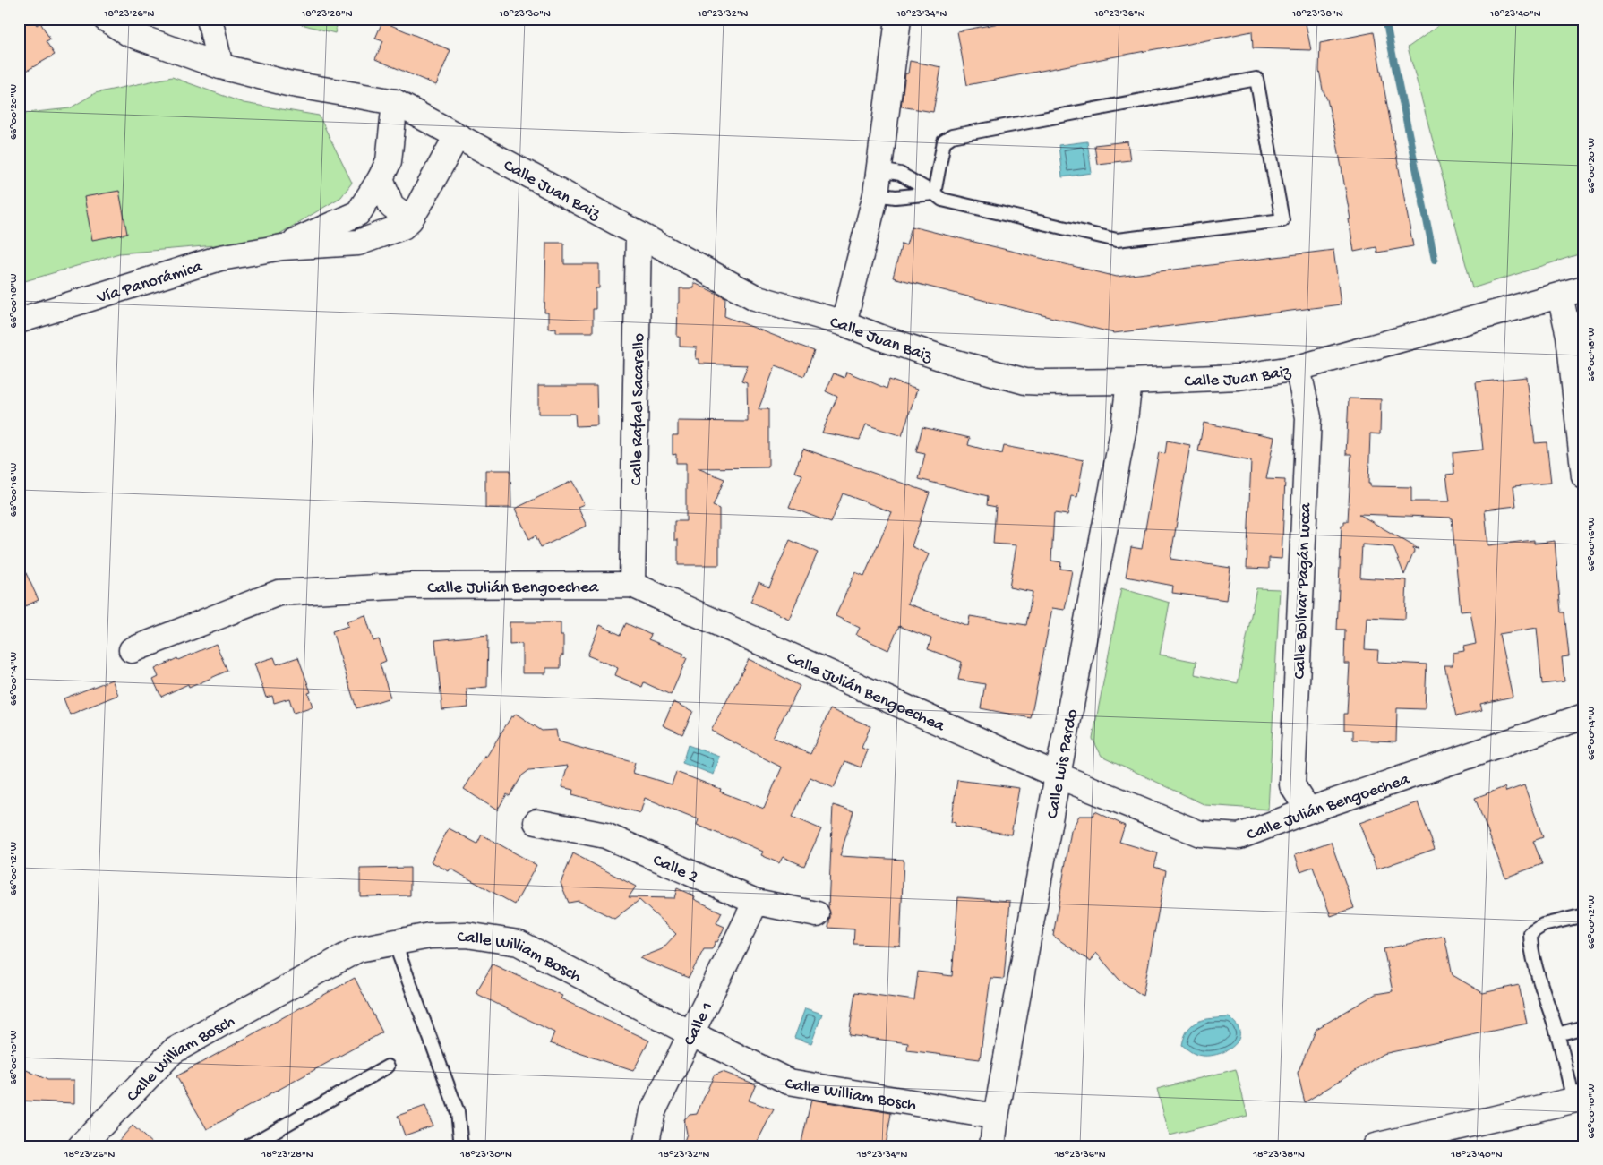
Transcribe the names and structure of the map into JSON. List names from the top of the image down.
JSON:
{
  "streets": {
    "street": [
      "Calle Juan Baiz",
      "Vía Panorámica",
      "Calle Rafael Sacarello",
      "Calle Julián Bengoechea",
      "Calle Bolívar Pagán Lucca",
      "Calle Luis Pardo",
      "Calle 2",
      "Calle William Bosch",
      "Calle 1"
    ]
  },
  "crossings": [
    ["Calle Juan Baiz", "Vía Panorámica"],
    ["Calle Juan Baiz", "Calle Rafael Sacarello"],
    ["Calle Juan Baiz", "Calle Bolívar Pagán Lucca"],
    ["Calle Juan Baiz", "Calle Luis Pardo"],
    ["Calle Rafael Sacarello", "Calle Julián Bengoechea"],
    ["Calle Julián Bengoechea", "Calle Bolívar Pagán Lucca"],
    ["Calle Julián Bengoechea", "Calle Luis Pardo"],
    ["Calle Luis Pardo", "Calle William Bosch"],
    ["Calle 2", "Calle 1"],
    ["Calle William Bosch", "Calle 1"]
  ],
  "coordinates": [
    "18°23'26\"N",
    "18°23'28\"N",
    "18°23'30\"N",
    "18°23'32\"N",
    "18°23'34\"N",
    "18°23'36\"N",
    "18°23'38\"N",
    "18°23'40\"N",
    "66°00'20\"W",
    "66°00'18\"W",
    "66°00'16\"W",
    "66°00'14\"W",
    "66°00'12\"W",
    "66°00'10\"W"
  ]
}
